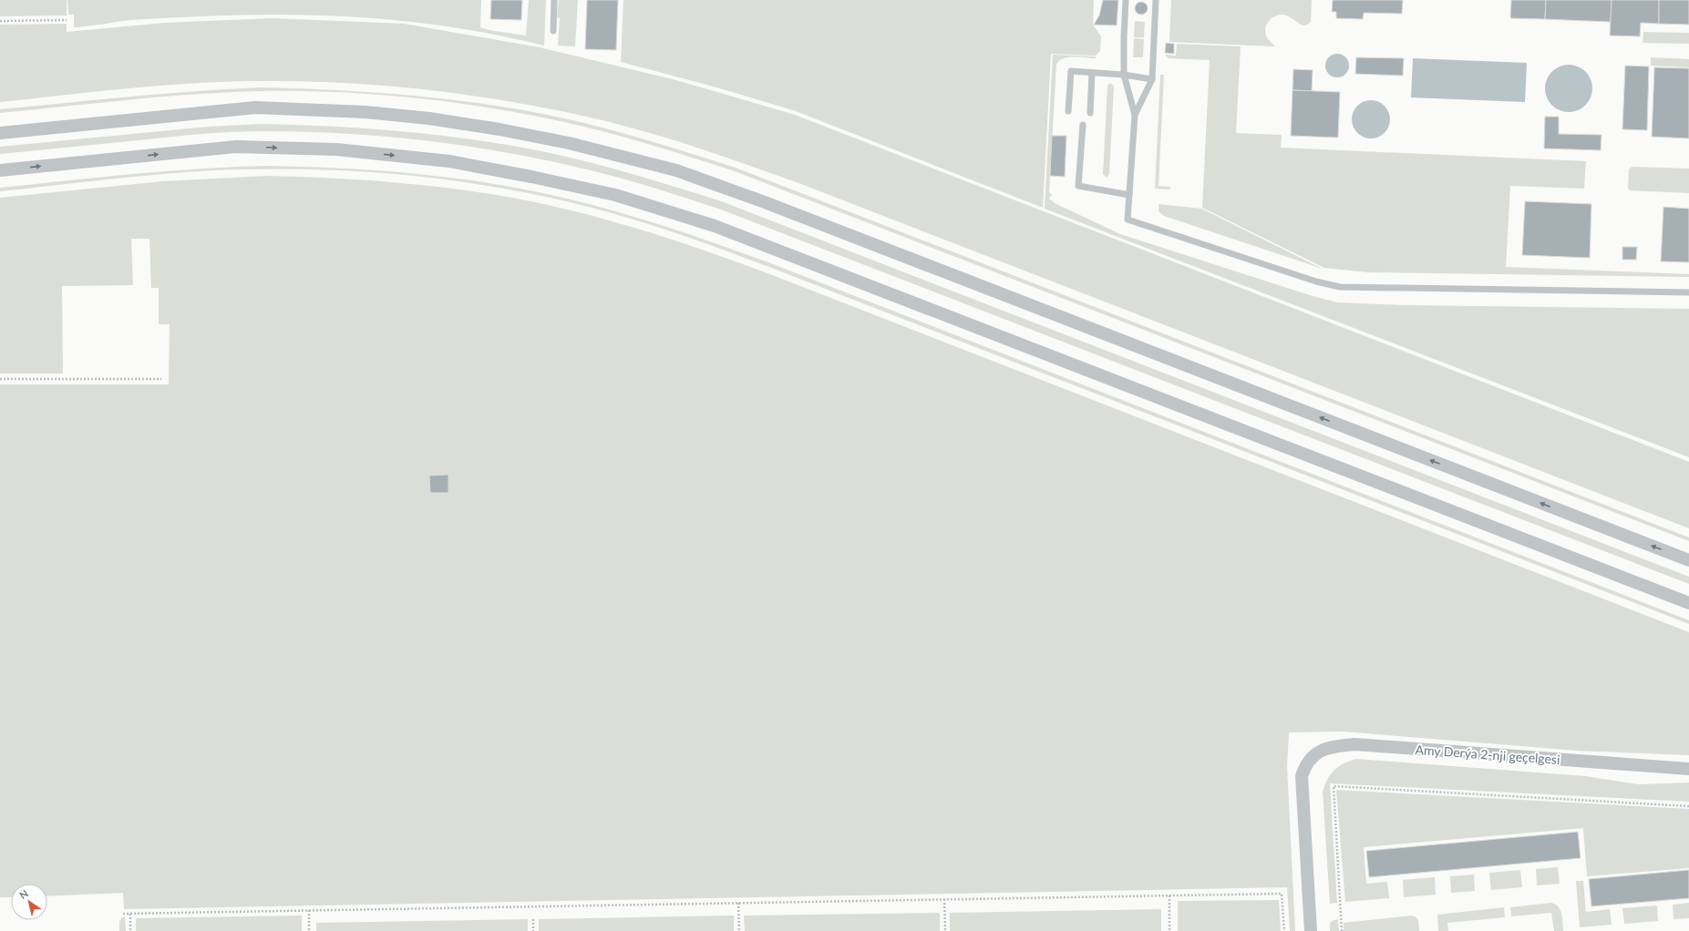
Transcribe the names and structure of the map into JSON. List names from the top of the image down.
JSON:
{
  "streets": {
    "street": ["Amy Derýa 2-nji geçelgesi"]
  },
  "north": "top left"
}
